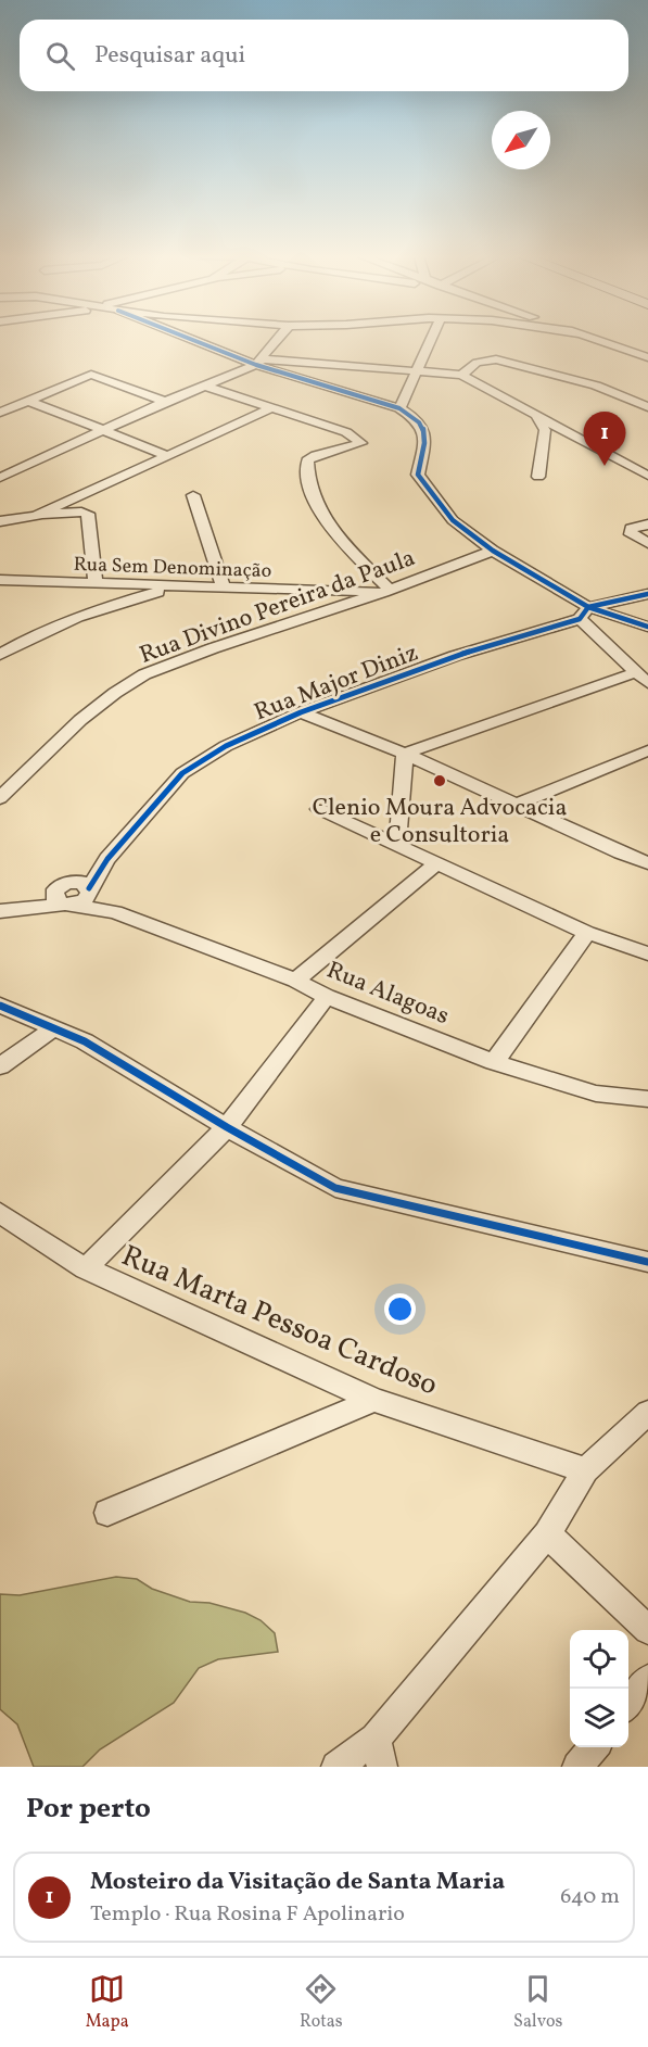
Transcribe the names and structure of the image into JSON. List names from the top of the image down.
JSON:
{
  "streets": {
    "street": [
      "Rua Sem Denominação",
      "Rua Divino Pereira da Paula",
      "Rua Major Diniz",
      "Rua Alagoas",
      "Rua Marta Pessoa Cardoso"
    ]
  },
  "crossings": [
    ["Rua Sem Denominação", "Rua Divino Pereira da Paula"],
    ["Rua Major Diniz", "Rua Alagoas"]
  ],
  "places": ["Clenio Moura Advocacia e Consultoria"],
  "north": "bottom left",
  "page": {
    "search": "Pesquisar aqui",
    "pins": "1",
    "heading": "Por perto",
    "list": [
      {
        "mark": "1",
        "name": "Mosteiro da Visitação de Santa Maria",
        "note": "Templo · Rua Rosina F Apolinario",
        "value": "640 m"
      }
    ],
    "nav": ["Mapa", "Rotas", "Salvos"]
  }
}
